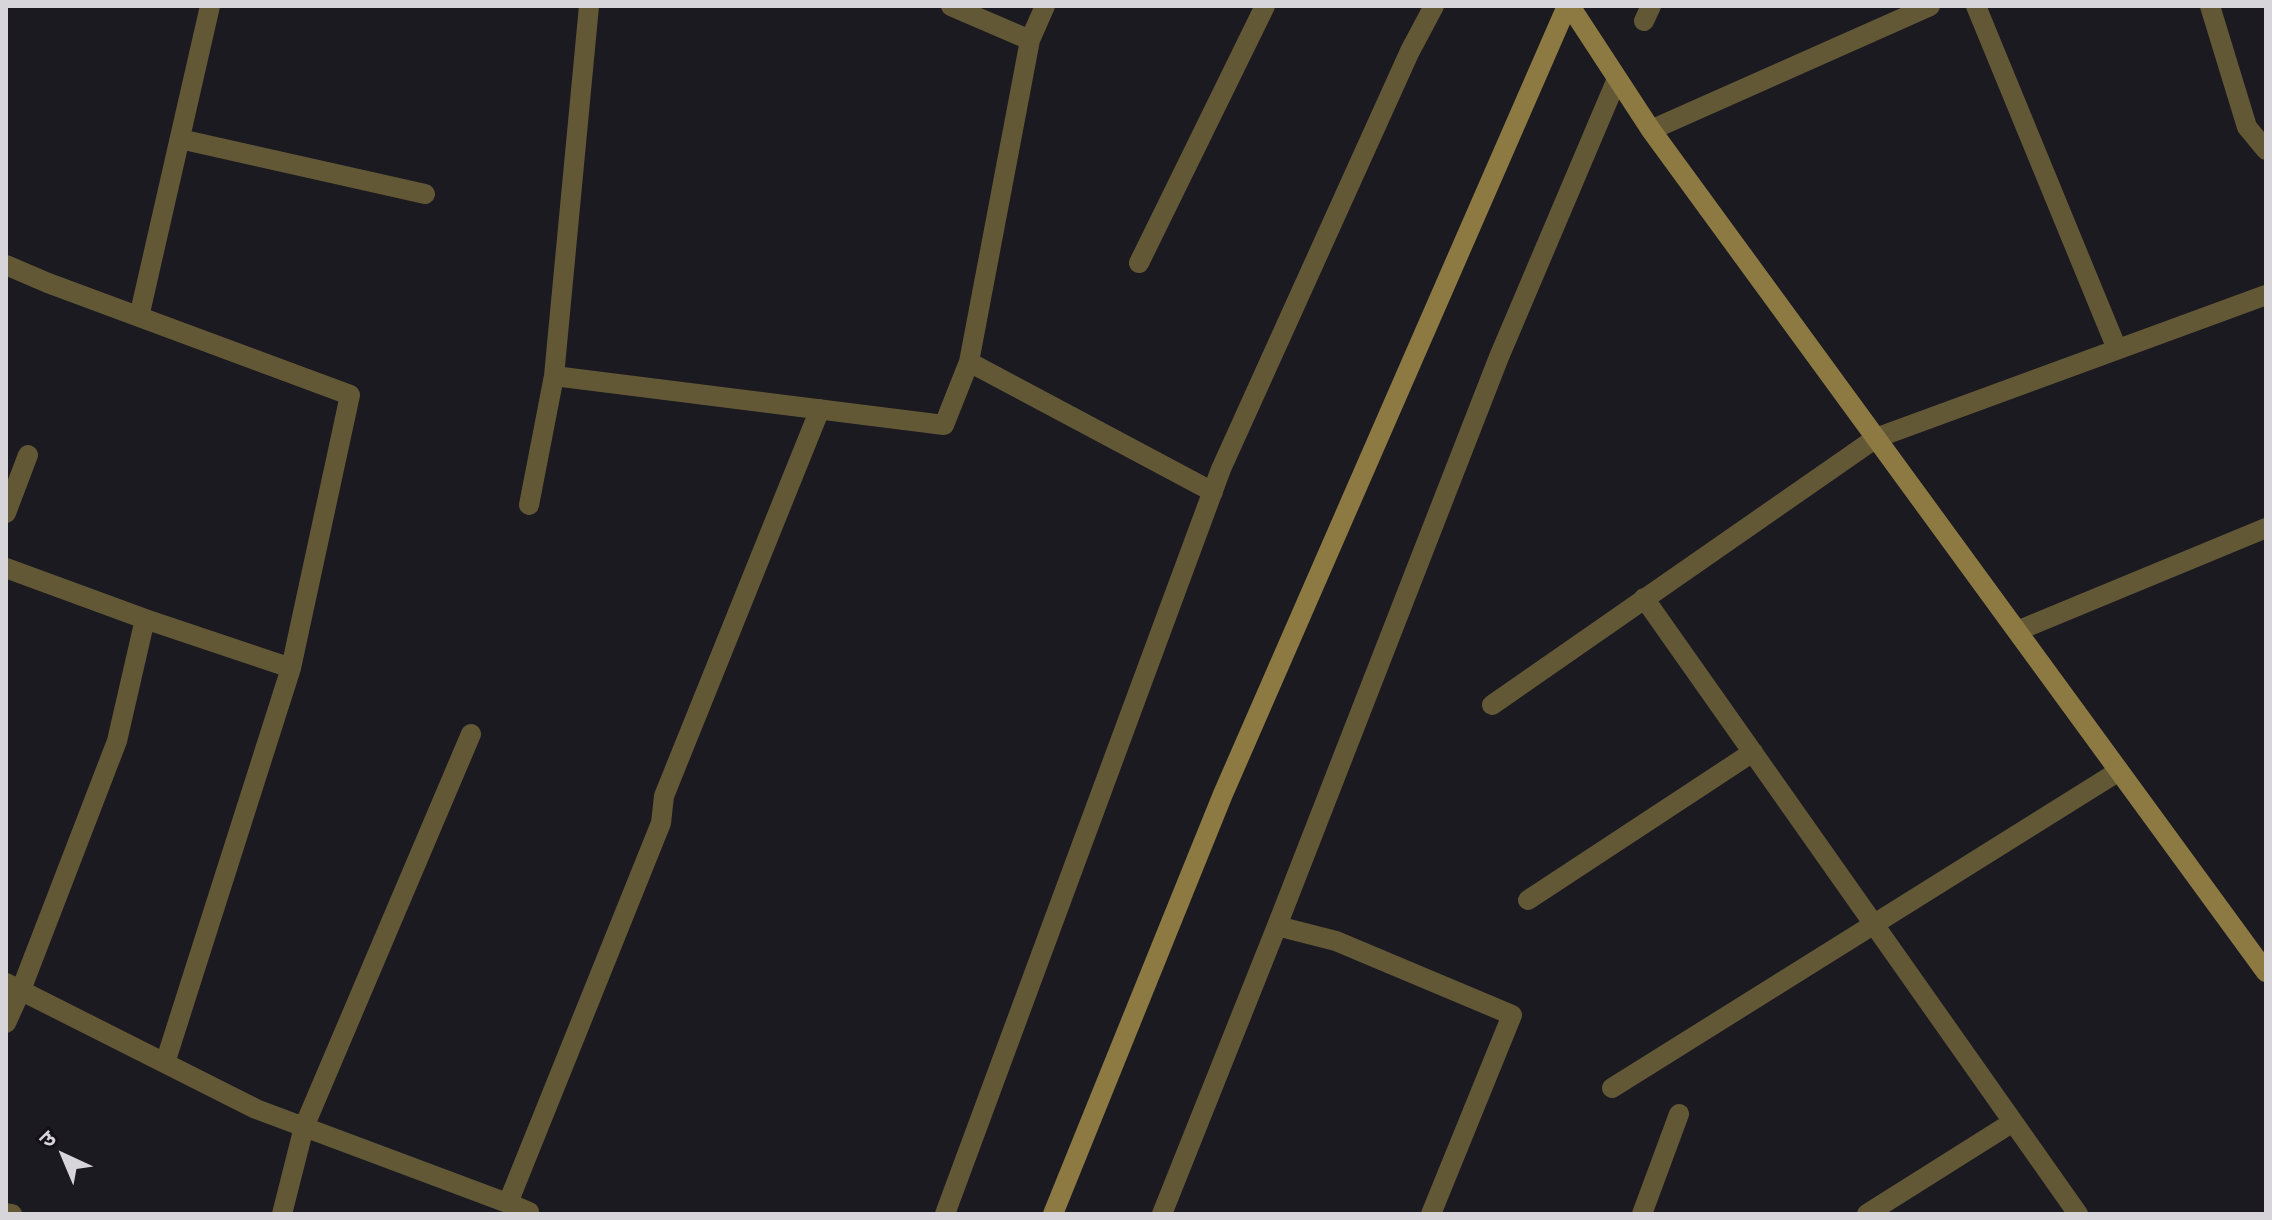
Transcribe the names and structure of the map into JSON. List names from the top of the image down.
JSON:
{
  "north": "top left"
}
